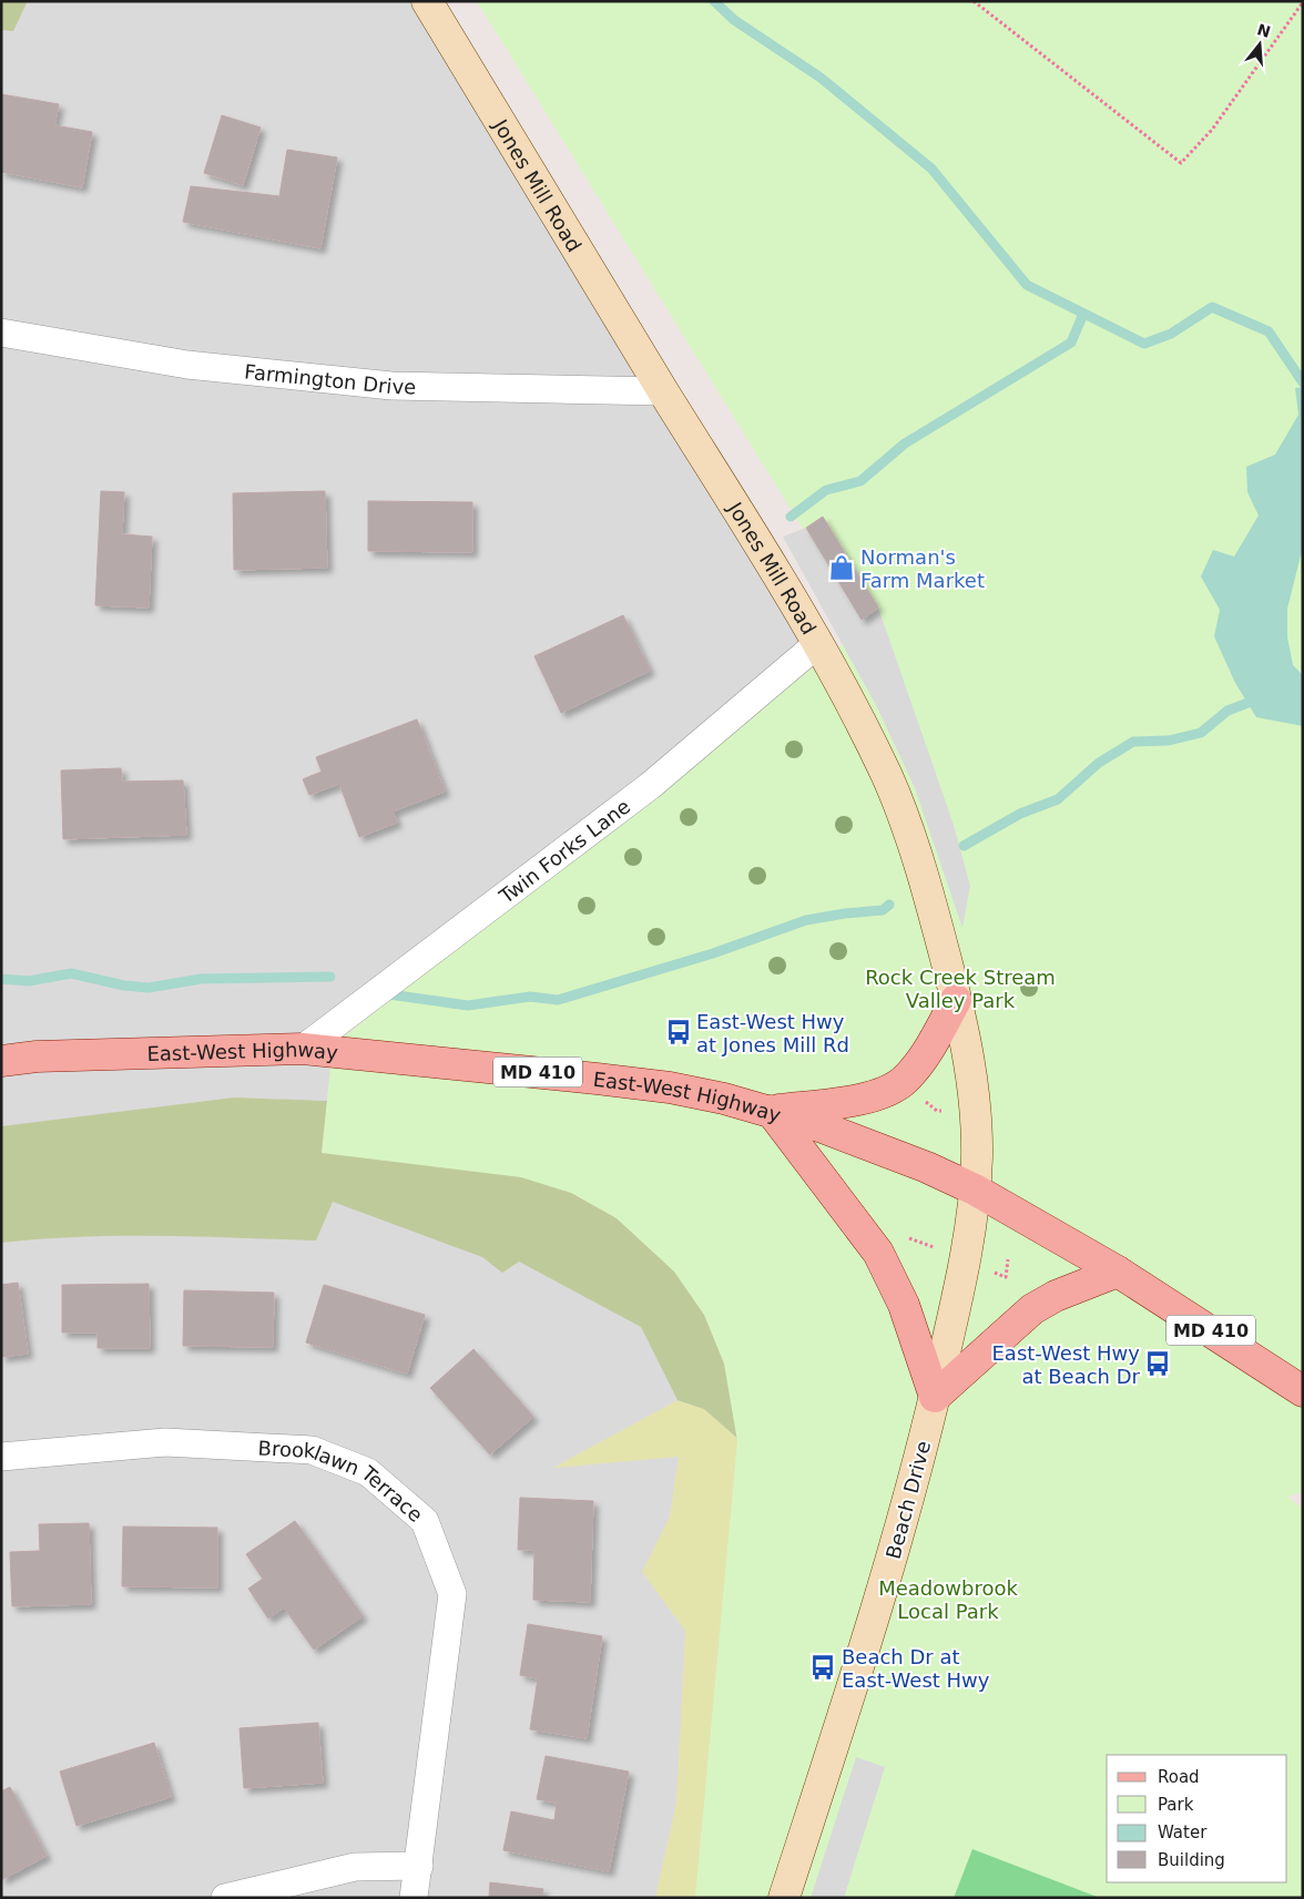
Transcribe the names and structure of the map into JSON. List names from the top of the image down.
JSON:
{
  "streets": {
    "main road": [
      "Jones Mill Road",
      "East-West Highway",
      "MD 410",
      "Beach Drive"
    ],
    "street": ["Farmington Drive", "Twin Forks Lane", "Brooklawn Terrace"]
  },
  "crossings": [
    ["Jones Mill Road", "Farmington Drive"],
    ["Jones Mill Road", "Twin Forks Lane"],
    ["Jones Mill Road", "East-West Highway"],
    ["Jones Mill Road", "Beach Drive"],
    ["Twin Forks Lane", "East-West Highway"],
    ["East-West Highway", "Beach Drive"]
  ],
  "parks": ["Rock Creek Stream Valley Park", "Meadowbrook Local Park"],
  "places": {
    "shop": ["Norman's Farm Market"],
    "bus stop": ["East-West Hwy at Jones Mill Rd", "East-West Hwy at Beach Dr", "Beach Dr at East-West Hwy"]
  },
  "legend": [
    "Road",
    "Park",
    "Water",
    "Building"
  ],
  "north": "top"
}
